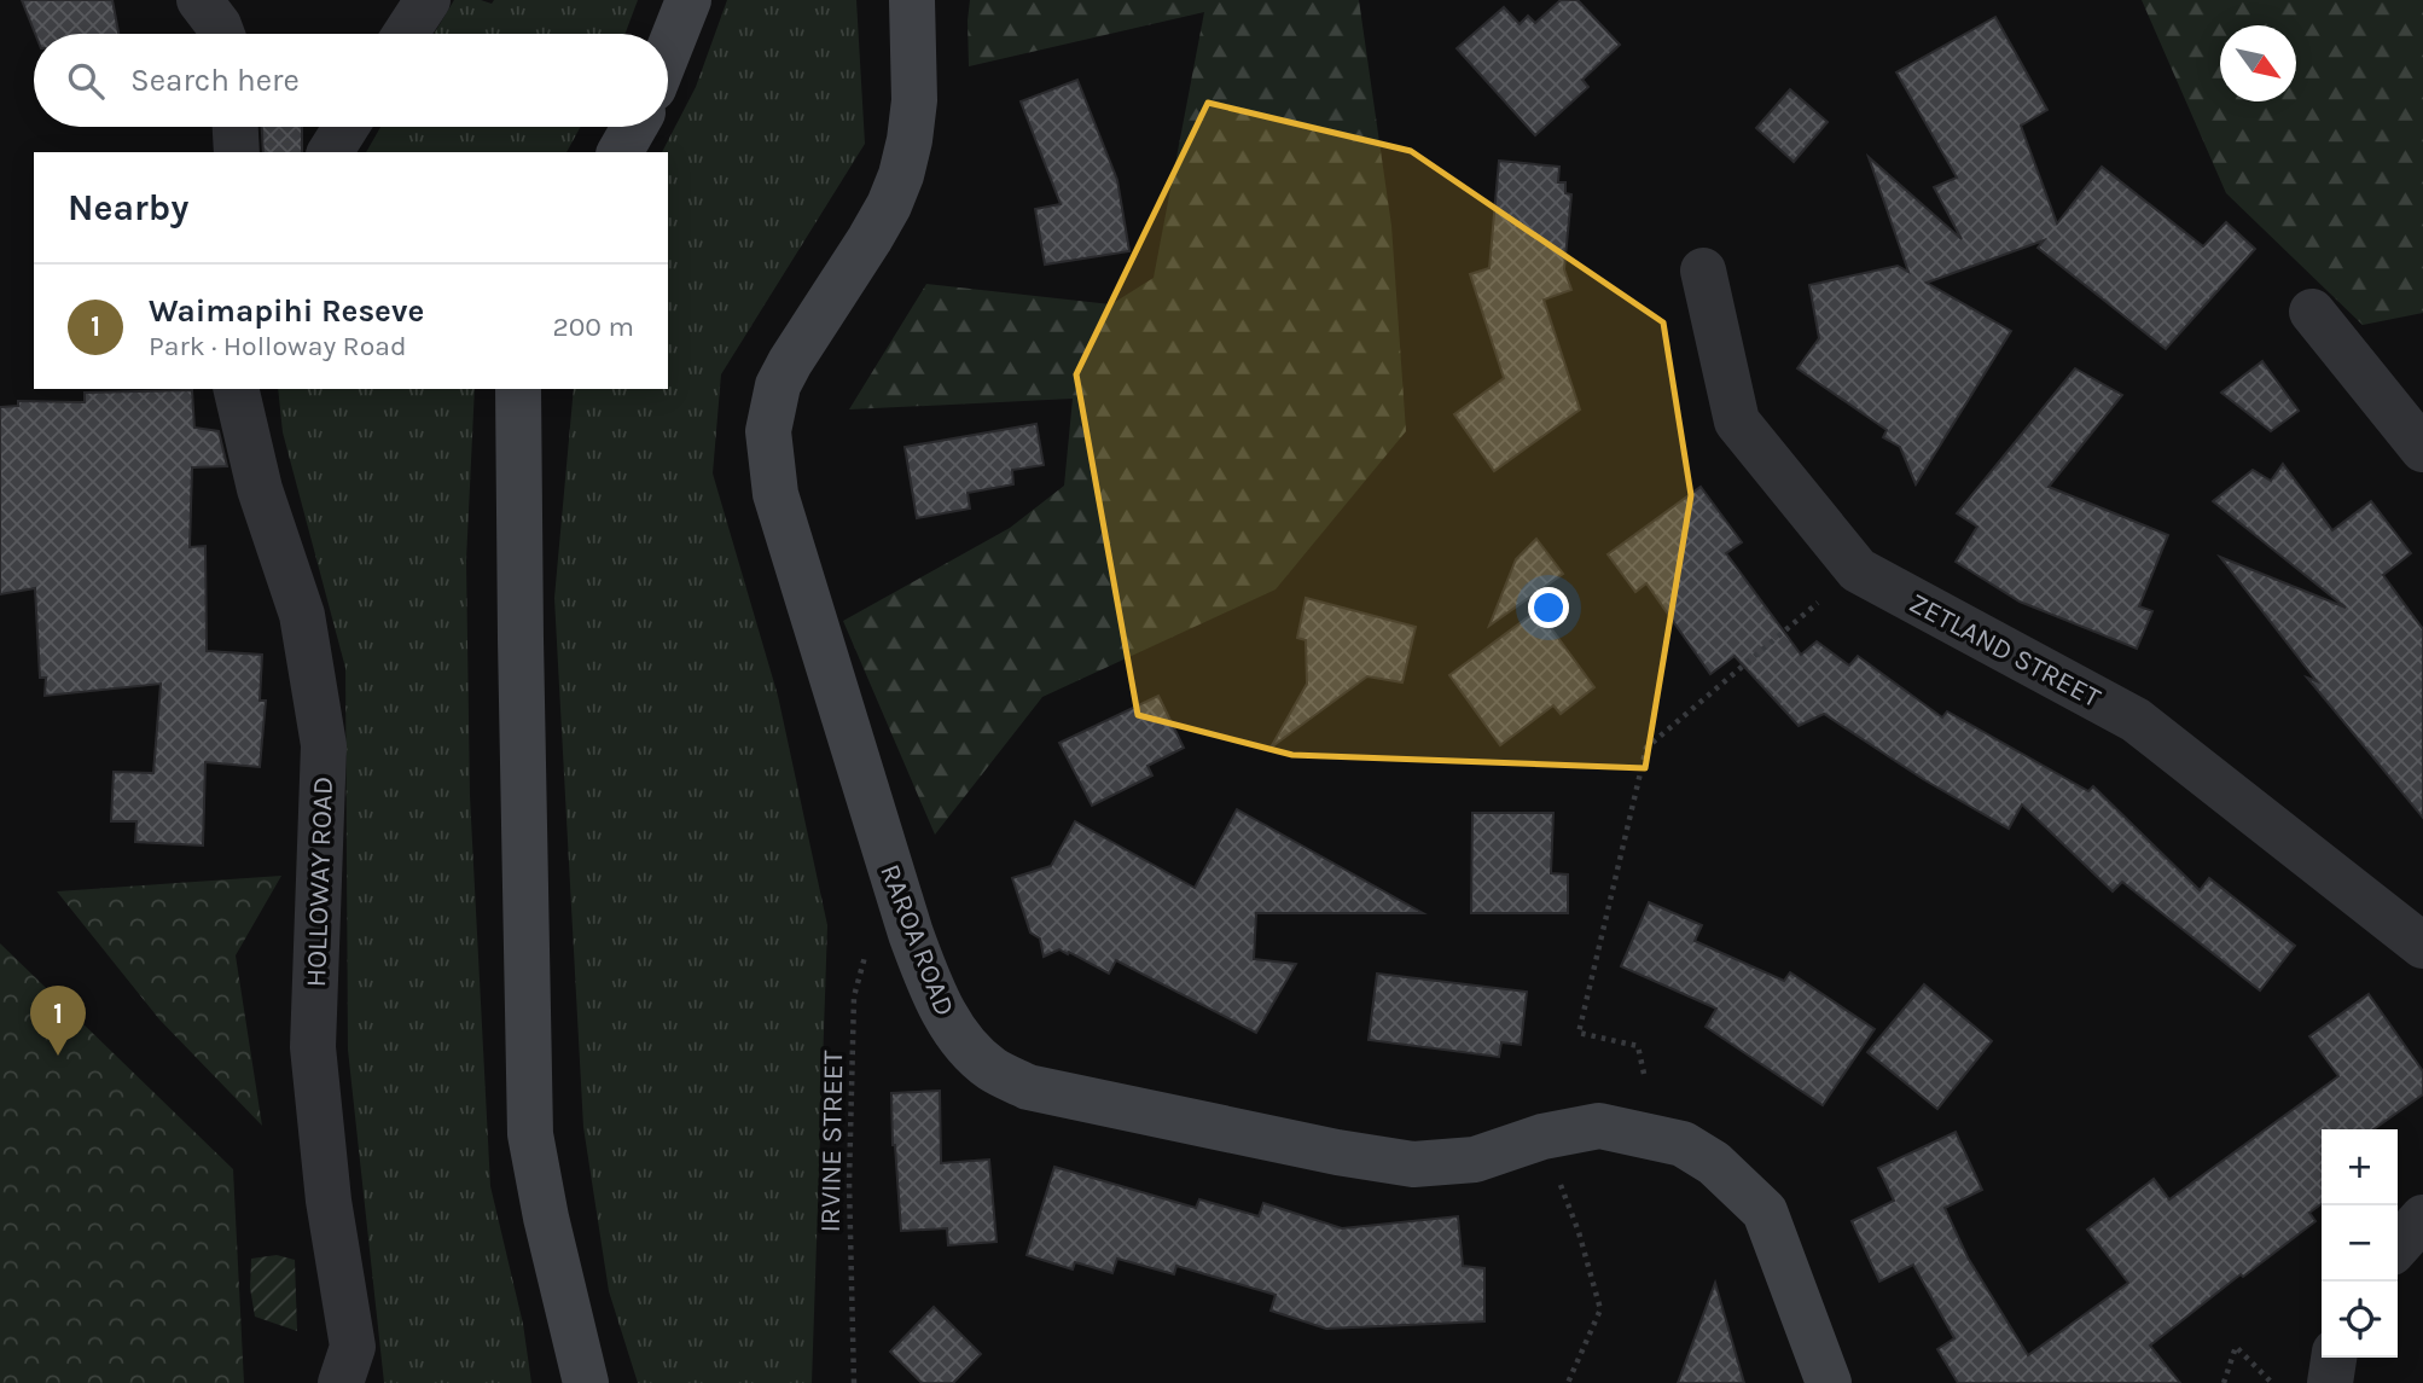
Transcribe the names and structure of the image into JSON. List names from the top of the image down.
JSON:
{
  "streets": {
    "main road": ["RAROA ROAD"],
    "street": ["ZETLAND STREET", "HOLLOWAY ROAD"],
    "path": ["IRVINE STREET"]
  },
  "crossings": [
    ["RAROA ROAD", "IRVINE STREET"]
  ],
  "north": "bottom right",
  "page": {
    "search": "Search here",
    "heading": "Nearby",
    "list": [
      {
        "mark": "1",
        "name": "Waimapihi Reseve",
        "note": "Park · Holloway Road",
        "value": "200 m"
      }
    ],
    "pins": "1",
    "map_buttons": ["+", "−"]
  }
}
